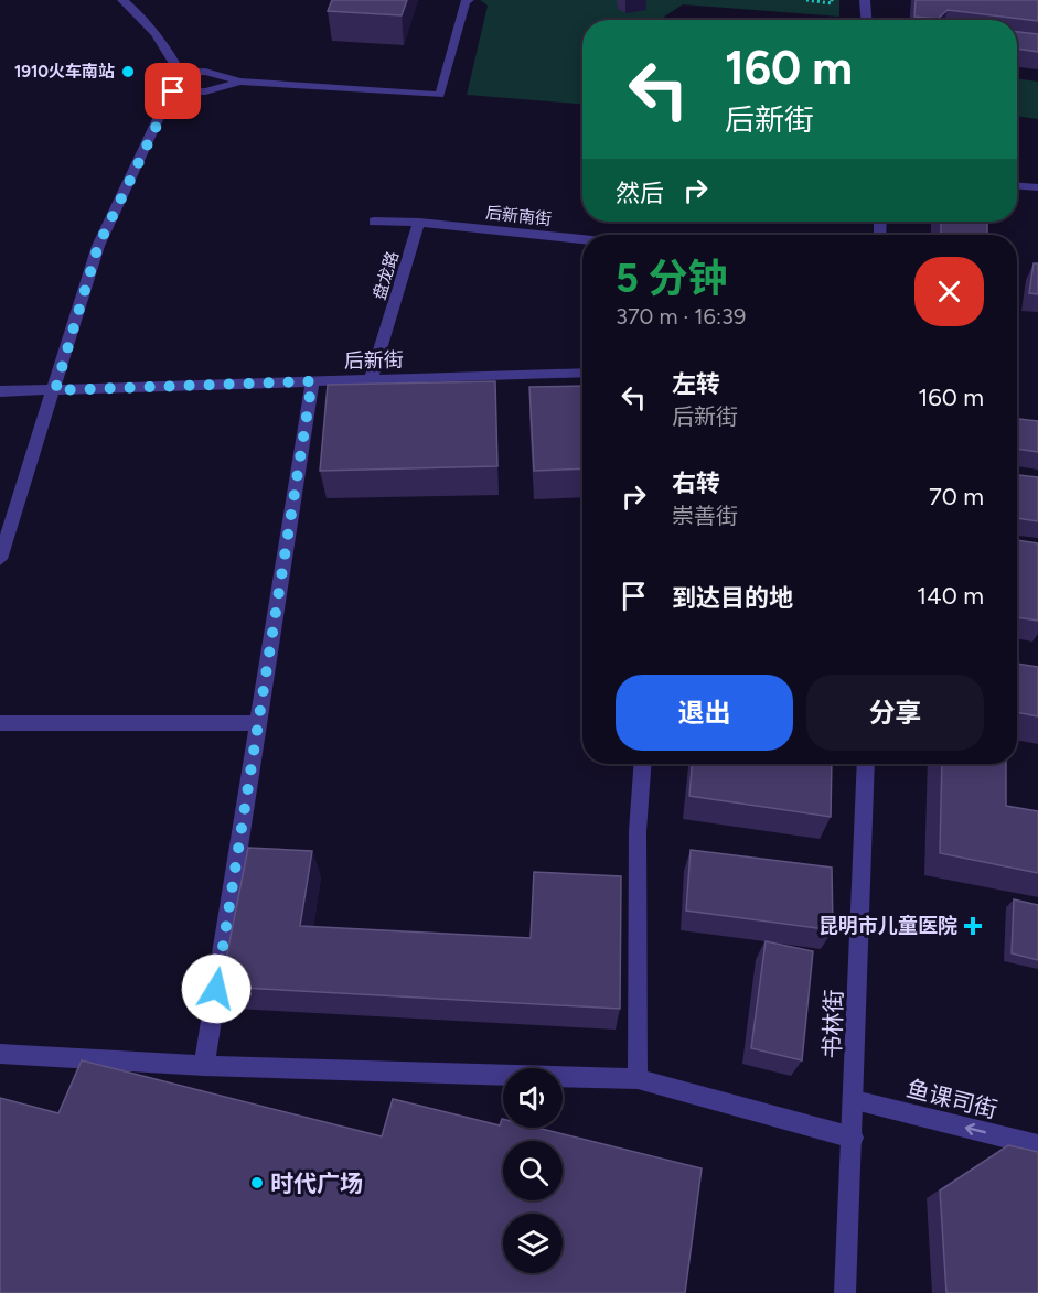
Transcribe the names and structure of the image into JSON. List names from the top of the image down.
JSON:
{
  "streets": {
    "street": [
      "后新南街",
      "盘龙路",
      "后新街",
      "书林街",
      "鱼课司街"
    ]
  },
  "crossings": [
    ["后新南街", "盘龙路"],
    ["盘龙路", "后新街"],
    ["书林街", "鱼课司街"]
  ],
  "one_way": ["鱼课司街"],
  "places": {
    "other": ["1910火车南站", "时代广场"],
    "health": ["昆明市儿童医院"]
  },
  "page": {
    "turn": ["160 m", "后新街"],
    "then": "然后",
    "heading": ["5 分钟", "370 m · 16:39"],
    "list": [
      {
        "name": "左转",
        "note": "后新街",
        "value": "160 m"
      },
      {
        "name": "右转",
        "note": "崇善街",
        "value": "70 m"
      },
      {
        "name": "到达目的地",
        "value": "140 m"
      }
    ],
    "buttons": ["退出", "分享"]
  }
}
